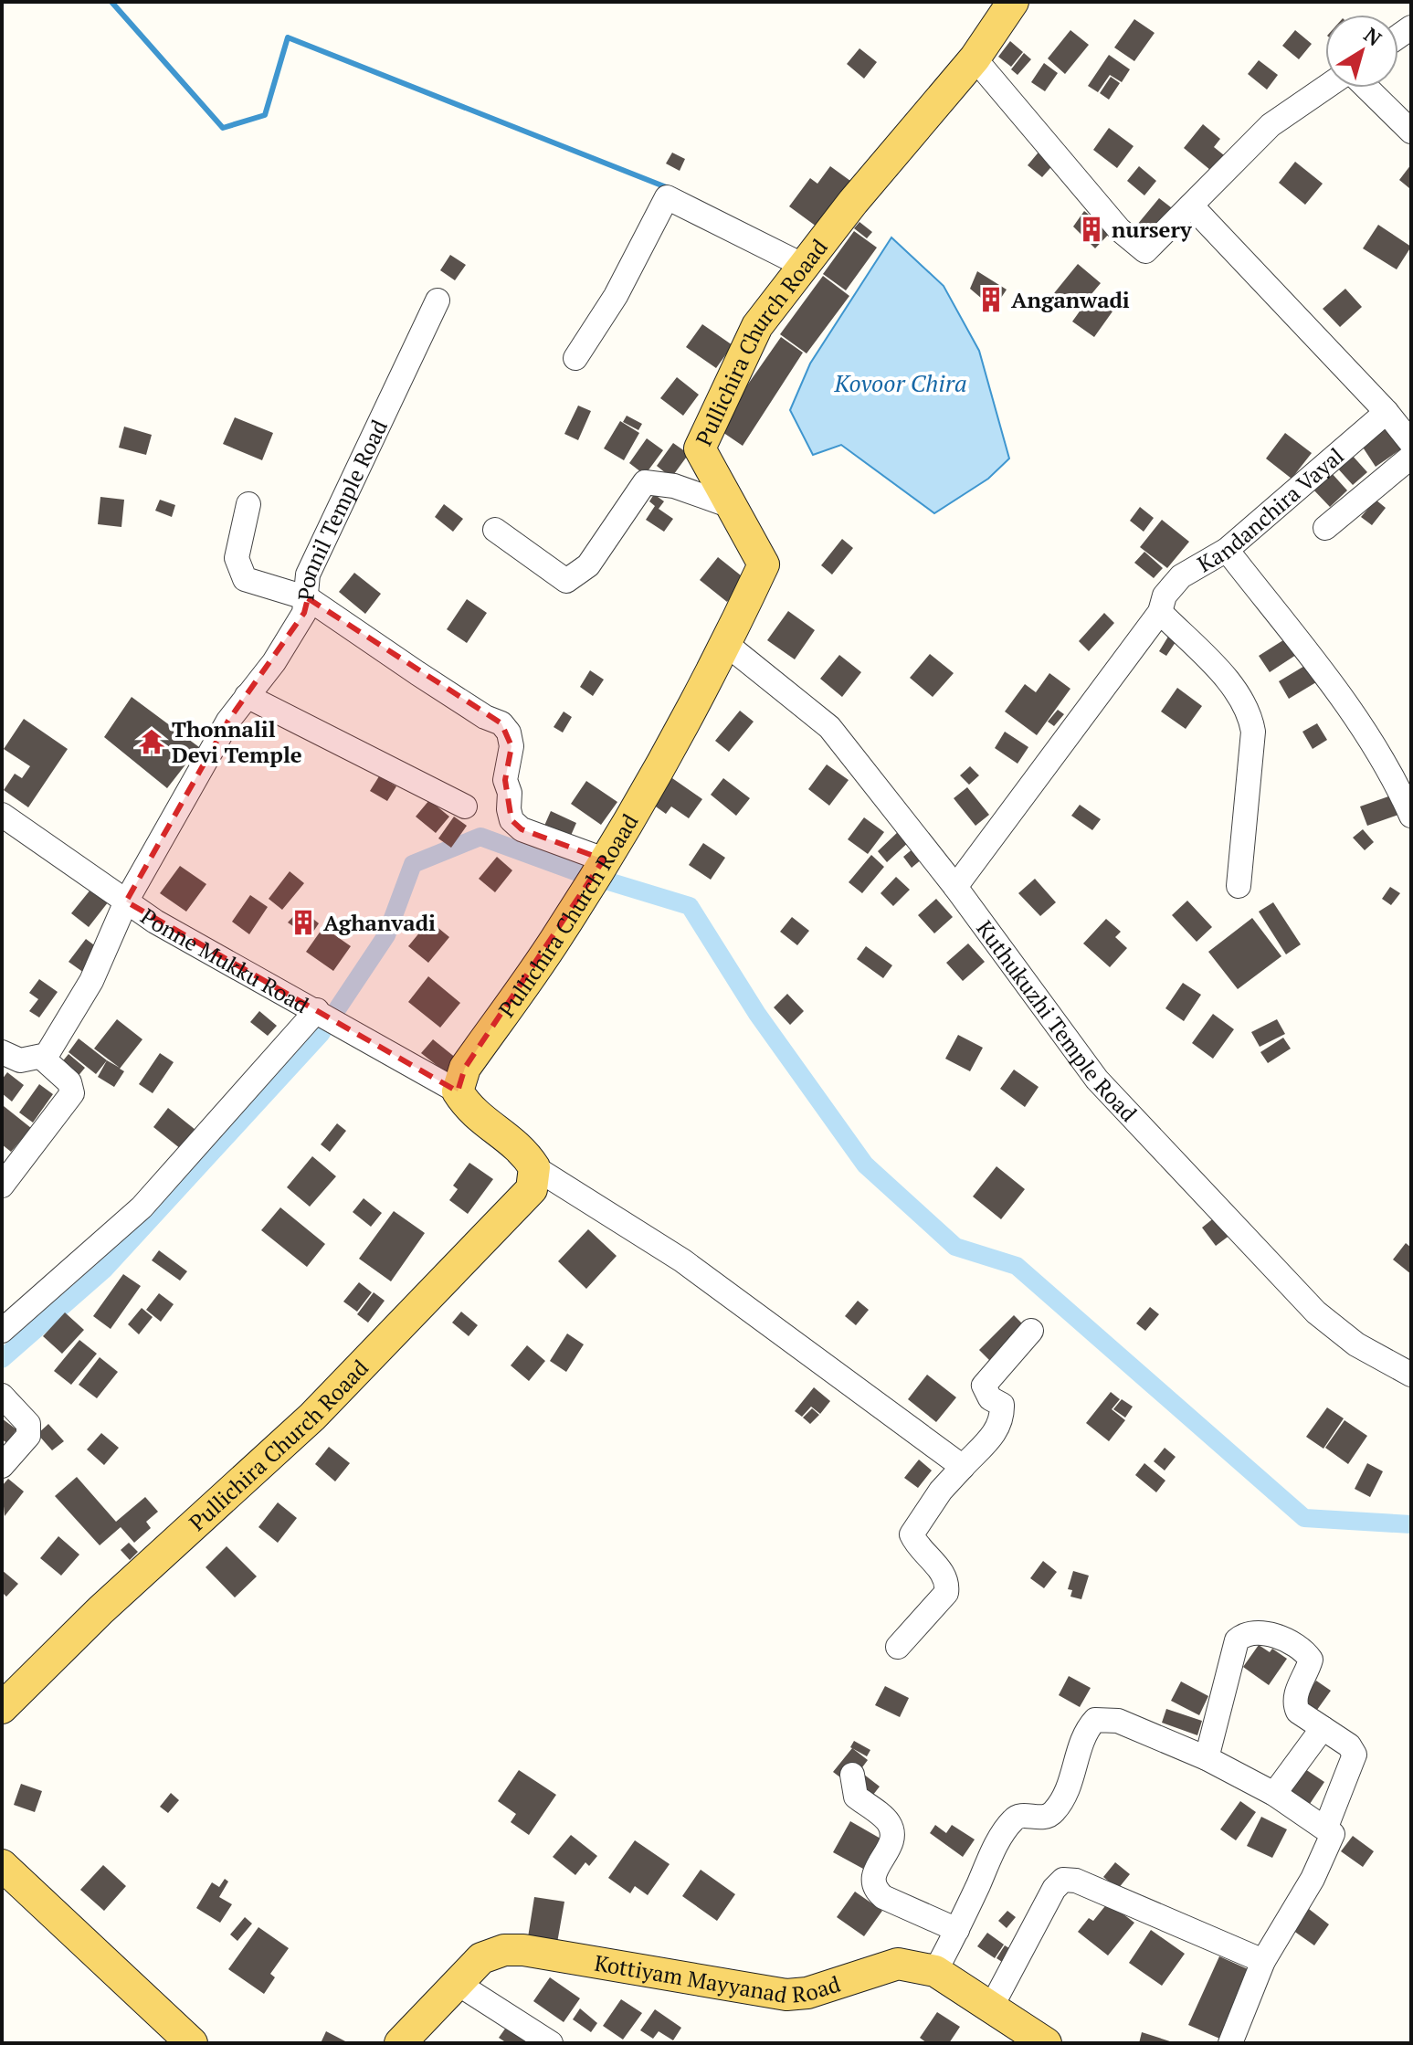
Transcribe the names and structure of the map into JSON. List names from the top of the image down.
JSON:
{
  "streets": {
    "main road": ["Pullichira Church Roaad", "Kottiyam Mayyanad Road"],
    "street": [
      "Kandanchira Vayal",
      "Ponnil Temple Road",
      "Ponne Mukku Road",
      "Kuthukuzhi Temple Road"
    ]
  },
  "crossings": [
    ["Pullichira Church Roaad", "Ponne Mukku Road"],
    ["Pullichira Church Roaad", "Kuthukuzhi Temple Road"],
    ["Kandanchira Vayal", "Kuthukuzhi Temple Road"],
    ["Ponnil Temple Road", "Ponne Mukku Road"]
  ],
  "water": ["Kovoor Chira"],
  "places": {
    "building": ["nursery", "Anganwadi", "Aghanvadi"],
    "temple": ["Thonnalil Devi Temple"]
  },
  "north": "top right"
}
